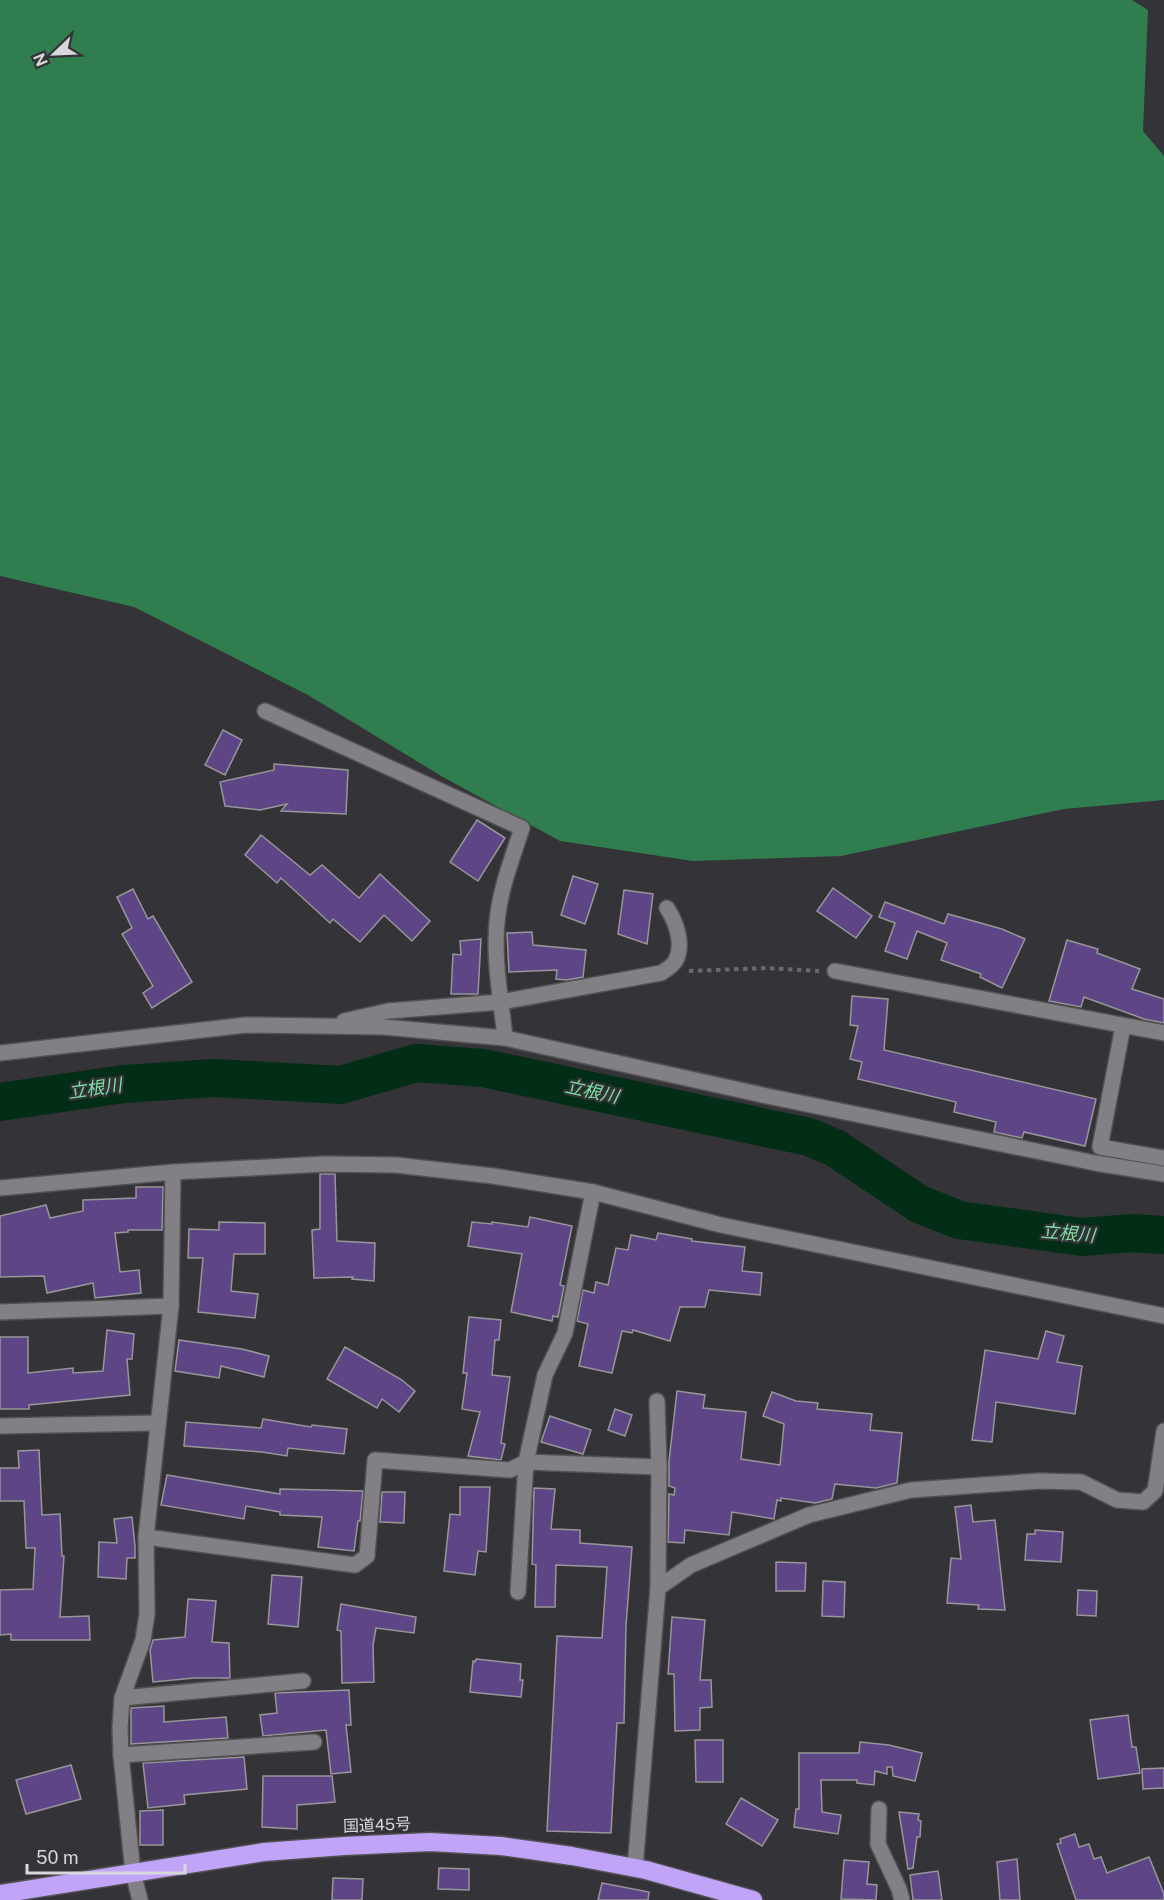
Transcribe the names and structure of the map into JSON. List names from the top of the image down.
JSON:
{
  "streets": {
    "highway": ["国道45号"]
  },
  "water": ["立根川"],
  "scale_bar": "50 m",
  "north": "bottom left"
}
